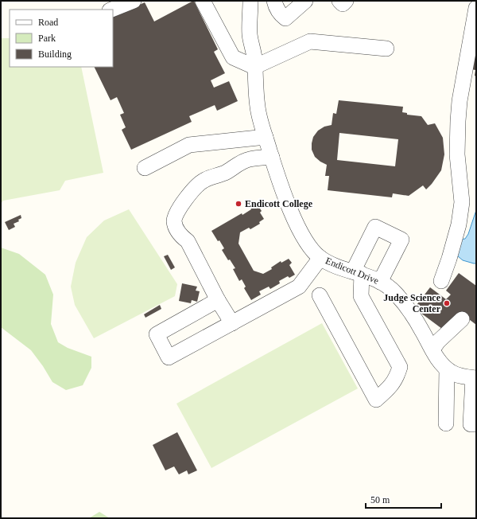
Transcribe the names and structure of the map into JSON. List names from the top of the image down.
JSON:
{
  "streets": {
    "street": ["Endicott Drive"]
  },
  "places": ["Endicott College", "Judge Science Center"],
  "legend": ["Road", "Park", "Building"],
  "scale_bar": "50 m"
}
